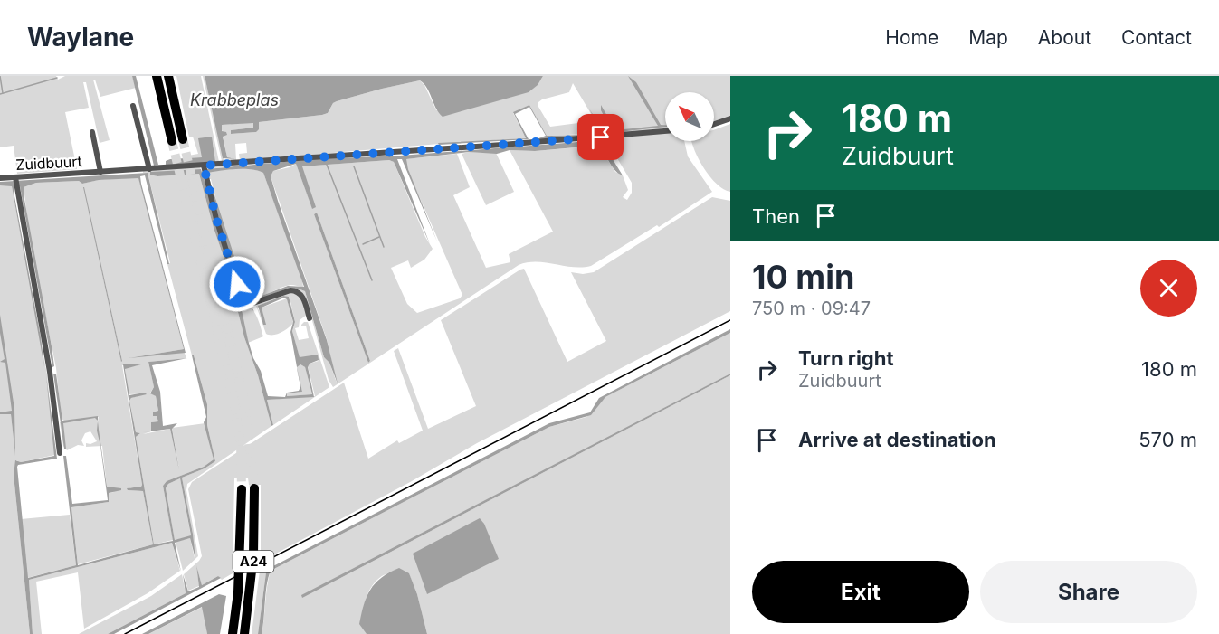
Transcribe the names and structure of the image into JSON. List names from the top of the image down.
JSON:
{
  "streets": {
    "highway": ["A24"],
    "street": ["Zuidbuurt"]
  },
  "water": ["Krabbeplas"],
  "north": "top left",
  "page": {
    "header": "Waylane",
    "nav": [
      "Home",
      "Map",
      "About",
      "Contact"
    ],
    "turn": ["180 m", "Zuidbuurt"],
    "then": "Then",
    "heading": ["10 min", "750 m · 09:47"],
    "list": [
      {
        "name": "Turn right",
        "note": "Zuidbuurt",
        "value": "180 m"
      },
      {
        "name": "Arrive at destination",
        "value": "570 m"
      }
    ],
    "buttons": ["Exit", "Share"]
  }
}
